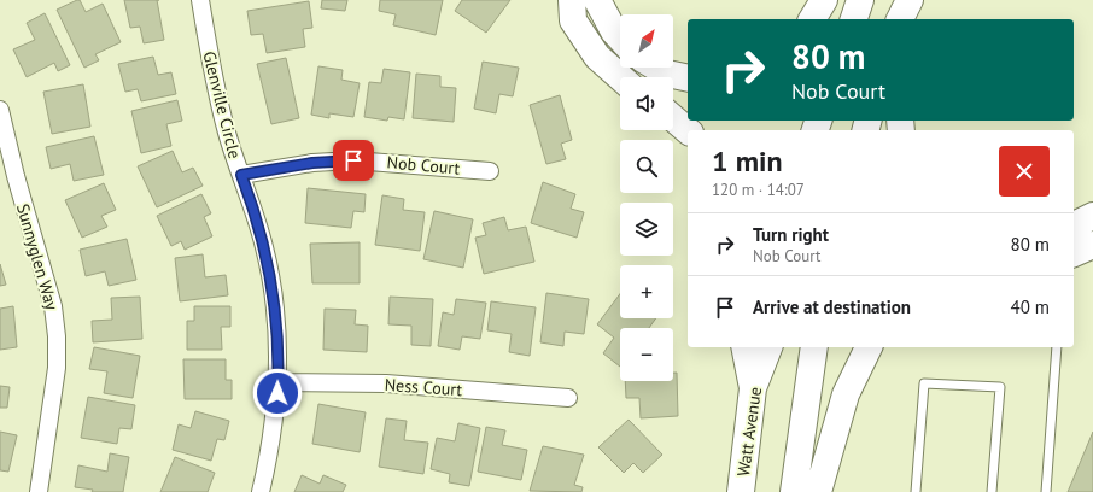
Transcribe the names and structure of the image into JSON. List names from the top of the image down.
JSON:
{
  "streets": {
    "main road": ["Watt Avenue"],
    "street": [
      "Glenville Circle",
      "Nob Court",
      "Sunnyglen Way",
      "Ness Court"
    ]
  },
  "crossings": [
    ["Glenville Circle", "Nob Court"],
    ["Glenville Circle", "Ness Court"]
  ],
  "north": "top right",
  "page": {
    "map_buttons": ["+", "−"],
    "turn": ["80 m", "Nob Court"],
    "heading": ["1 min", "120 m · 14:07"],
    "list": [
      {
        "name": "Turn right",
        "note": "Nob Court",
        "value": "80 m"
      },
      {
        "name": "Arrive at destination",
        "value": "40 m"
      }
    ]
  }
}
